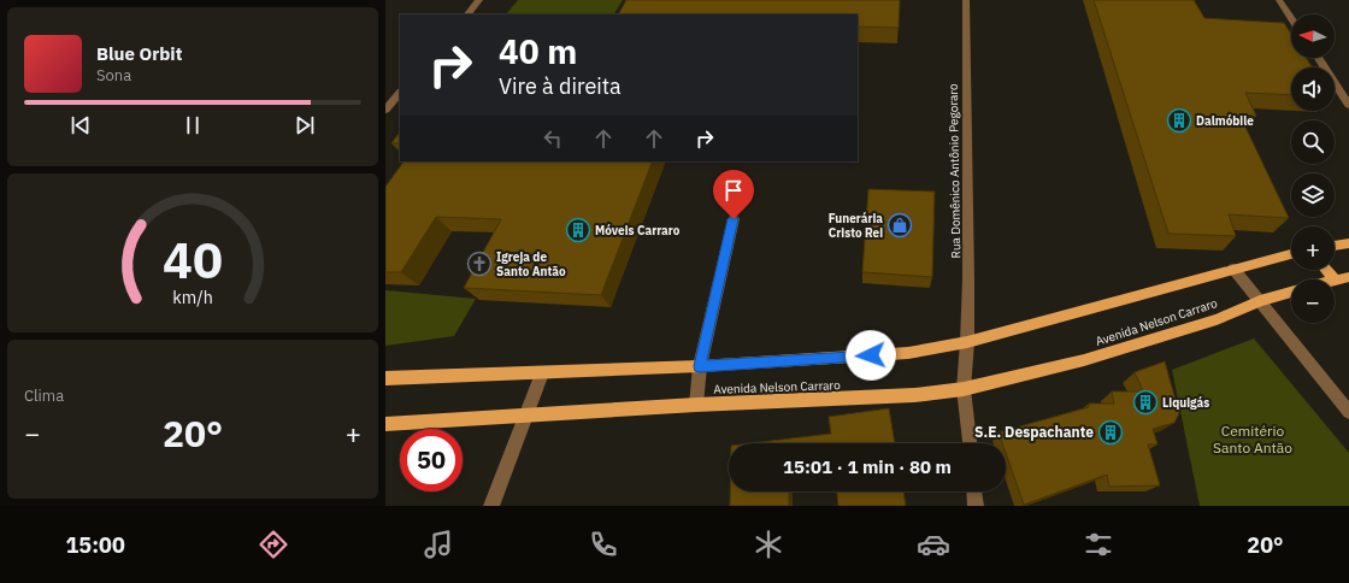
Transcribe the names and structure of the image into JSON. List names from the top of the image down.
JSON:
{
  "streets": {
    "main road": ["Avenida Nelson Carraro"],
    "street": ["Rua Domênico Antônio Pegoraro"]
  },
  "crossings": [
    ["Rua Domênico Antônio Pegoraro", "Avenida Nelson Carraro"]
  ],
  "parks": ["Cemitério Santo Antão"],
  "places": {
    "building": [
      "Dalmóbile",
      "Móveis Carraro",
      "Liquigás",
      "S.E. Despachante"
    ],
    "shop": ["Funerária Cristo Rei"],
    "church": ["Igreja de Santo Antão"]
  },
  "north": "left",
  "page": {
    "map_buttons": ["+", "−"],
    "turn": ["40 m", "Vire à direita"],
    "song": ["Blue Orbit", "Sona"],
    "tile": "Clima",
    "heat": ["−", "20°", "+"],
    "limit": "50",
    "trip": "15:01 · 1 min · 80 m",
    "tabs": ["15:00", "20°"],
    "gauge": ["40", "km/h"]
  }
}
